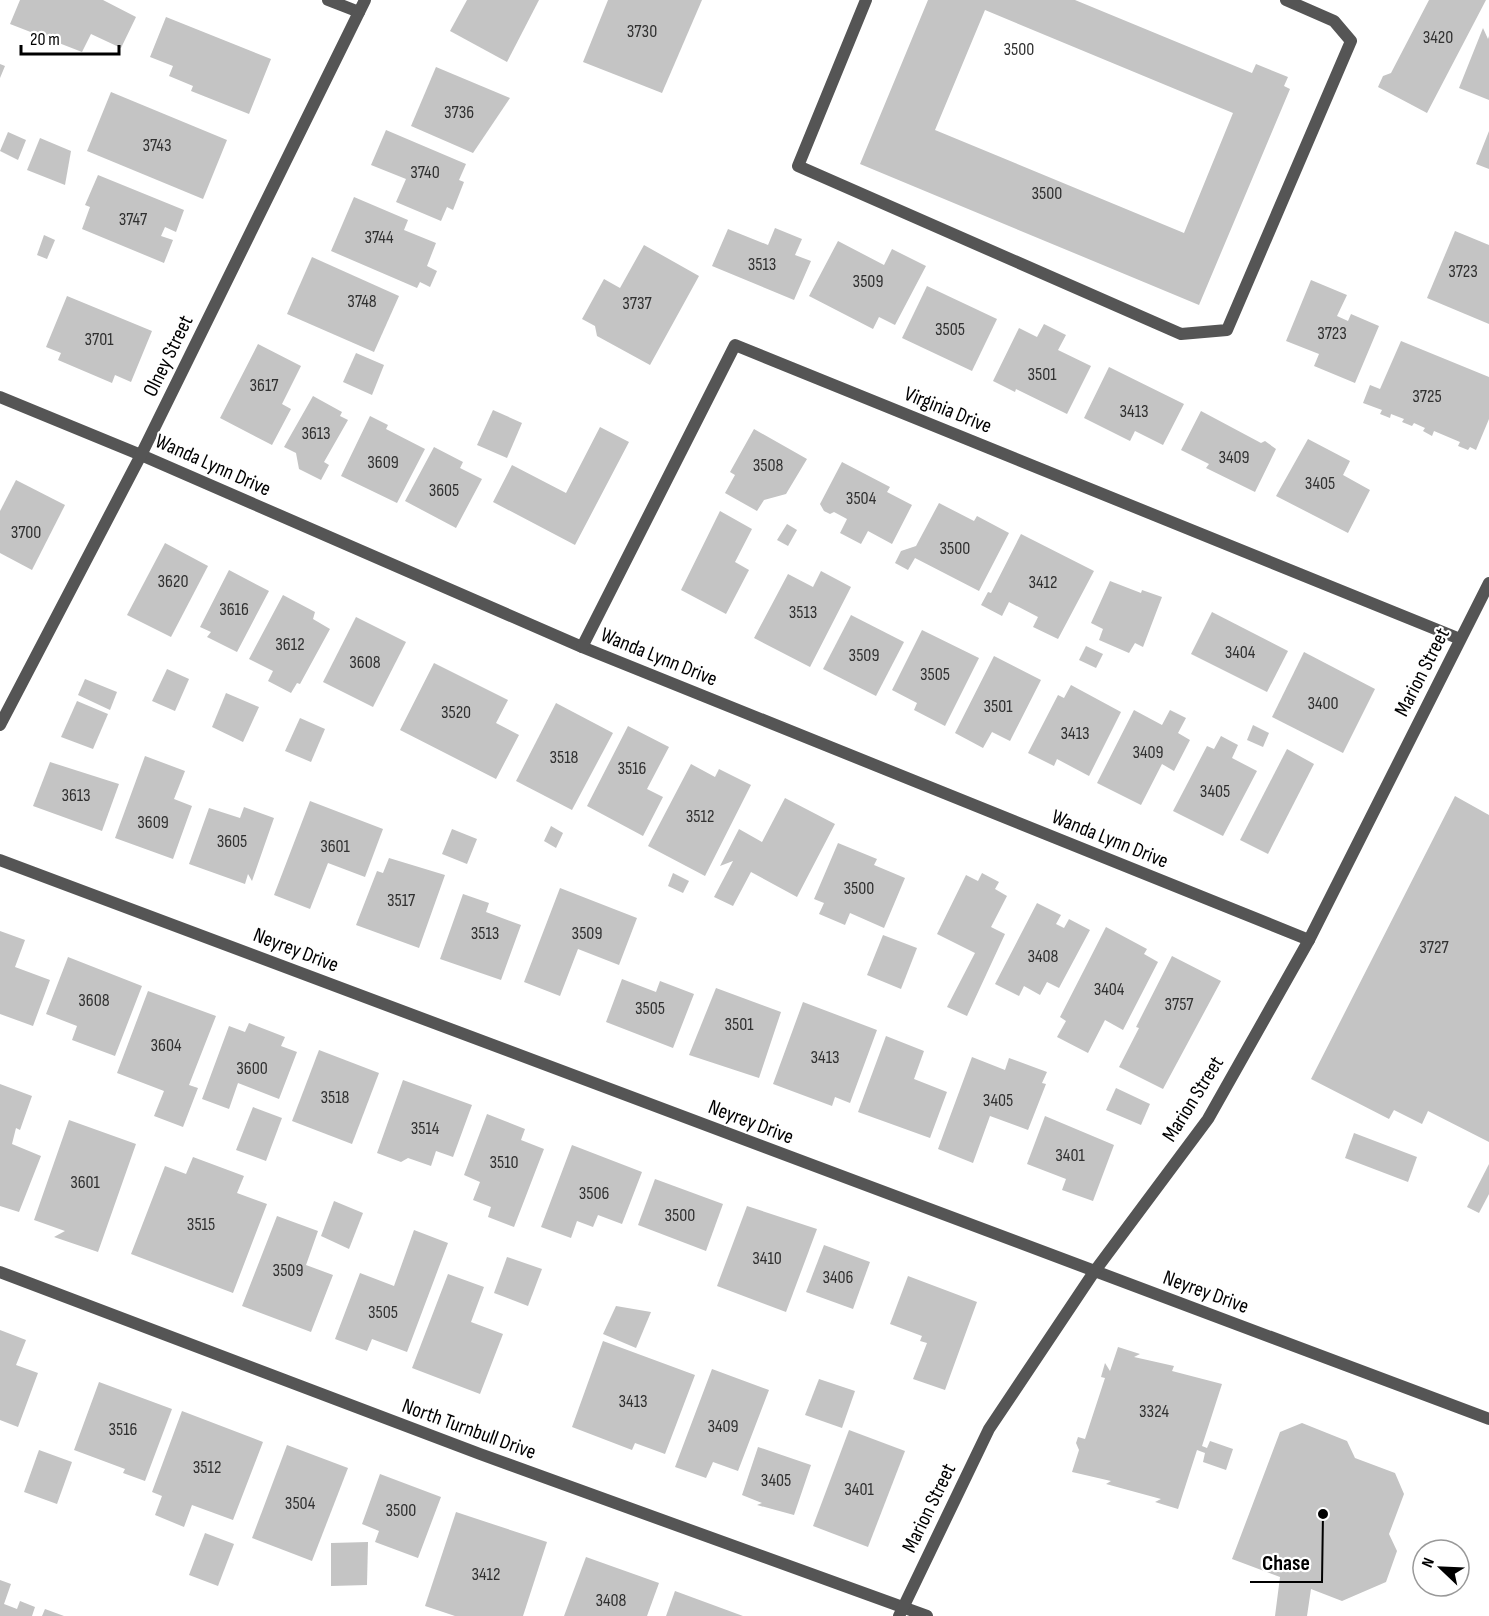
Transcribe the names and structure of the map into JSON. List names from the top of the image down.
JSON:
{
  "streets": {
    "street": [
      "Olney Street",
      "Virginia Drive",
      "Wanda Lynn Drive",
      "Marion Street",
      "Neyrey Drive",
      "North Turnbull Drive"
    ]
  },
  "crossings": [
    ["Olney Street", "Wanda Lynn Drive"],
    ["Virginia Drive", "Wanda Lynn Drive"],
    ["Virginia Drive", "Marion Street"],
    ["Wanda Lynn Drive", "Marion Street"],
    ["Marion Street", "Neyrey Drive"],
    ["Marion Street", "North Turnbull Drive"]
  ],
  "places": ["Chase"],
  "house_numbers": [
    "3730",
    "3420",
    "3500",
    "3736",
    "3743",
    "3740",
    "3500",
    "3747",
    "3744",
    "3513",
    "3723",
    "3509",
    "3748",
    "3737",
    "3505",
    "3723",
    "3701",
    "3501",
    "3617",
    "3725",
    "3413",
    "3613",
    "3409",
    "3609",
    "3508",
    "3405",
    "3605",
    "3504",
    "3700",
    "3500",
    "3620",
    "3412",
    "3616",
    "3513",
    "3612",
    "3404",
    "3509",
    "3608",
    "3505",
    "3400",
    "3501",
    "3520",
    "3413",
    "3409",
    "3518",
    "3516",
    "3405",
    "3613",
    "3512",
    "3609",
    "3605",
    "3601",
    "3500",
    "3517",
    "3513",
    "3509",
    "3727",
    "3408",
    "3404",
    "3608",
    "3757",
    "3505",
    "3501",
    "3604",
    "3413",
    "3600",
    "3518",
    "3405",
    "3514",
    "3401",
    "3510",
    "3601",
    "3506",
    "3500",
    "3515",
    "3410",
    "3509",
    "3406",
    "3505",
    "3413",
    "3324",
    "3409",
    "3516",
    "3512",
    "3405",
    "3401",
    "3504",
    "3500",
    "3412",
    "3408"
  ],
  "scale_bar": "20 m",
  "north": "top left"
}
